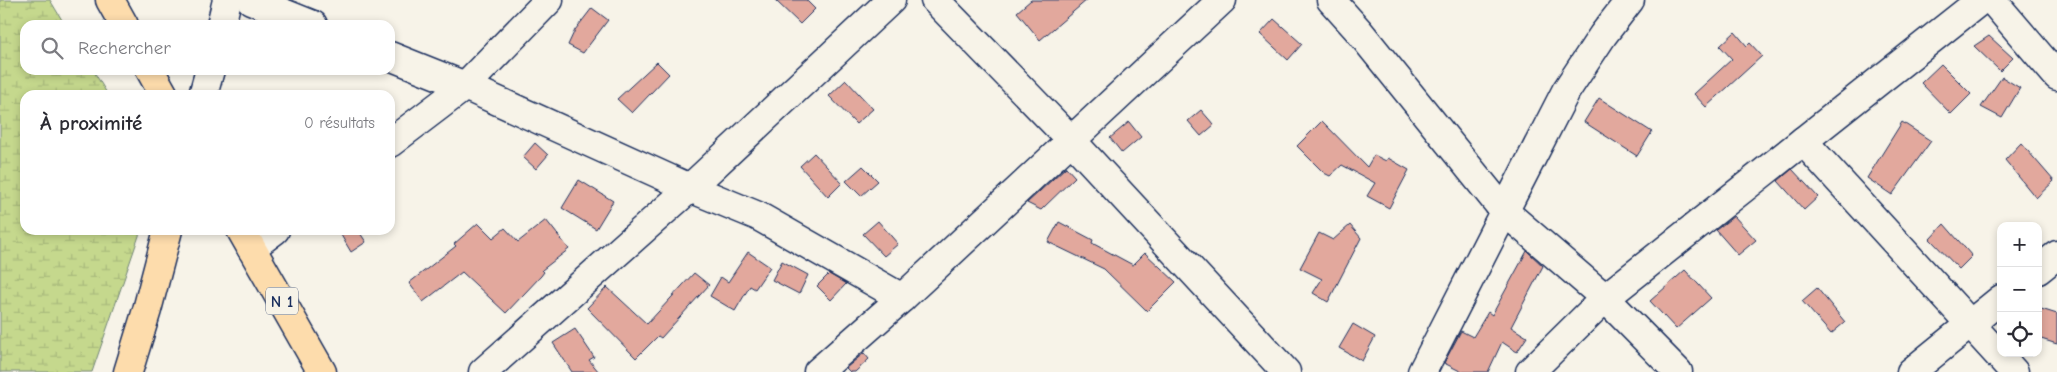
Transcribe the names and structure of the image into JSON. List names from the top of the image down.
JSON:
{
  "streets": {
    "main road": ["N 1"]
  },
  "page": {
    "search": "Rechercher",
    "heading": ["À proximité", "0 résultats"],
    "map_buttons": ["+", "−"]
  }
}
